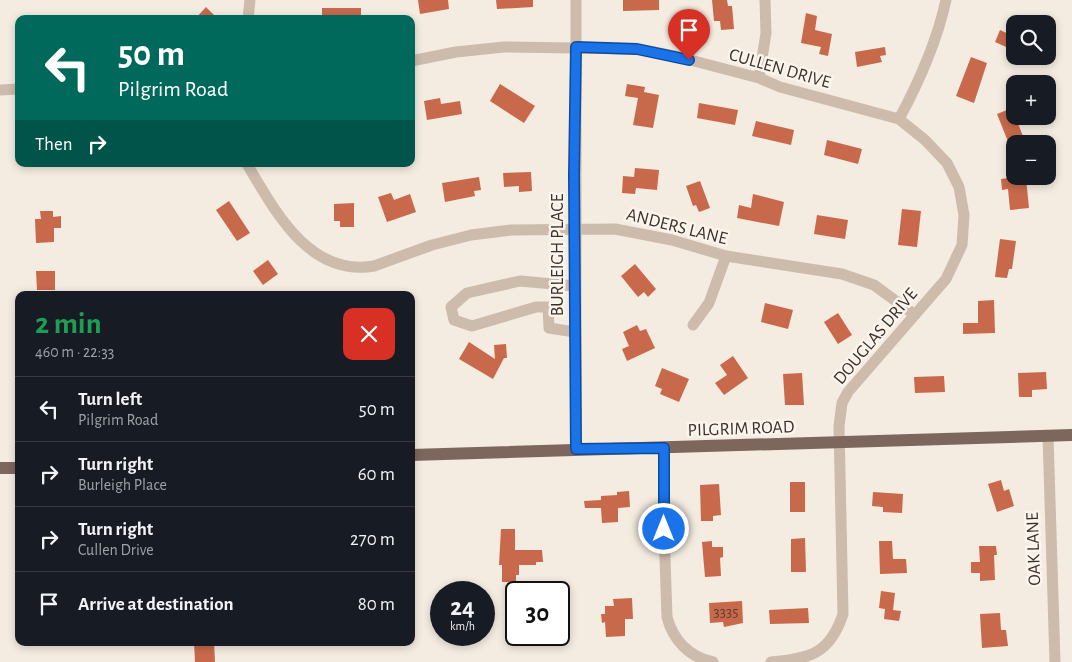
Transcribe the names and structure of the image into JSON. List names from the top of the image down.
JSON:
{
  "streets": {
    "main road": ["PILGRIM ROAD"],
    "street": [
      "CULLEN DRIVE",
      "ANDERS LANE",
      "BURLEIGH PLACE",
      "DOUGLAS DRIVE",
      "OAK LANE"
    ]
  },
  "crossings": [
    ["CULLEN DRIVE", "BURLEIGH PLACE"],
    ["CULLEN DRIVE", "DOUGLAS DRIVE"],
    ["ANDERS LANE", "BURLEIGH PLACE"],
    ["ANDERS LANE", "DOUGLAS DRIVE"],
    ["BURLEIGH PLACE", "PILGRIM ROAD"],
    ["DOUGLAS DRIVE", "PILGRIM ROAD"],
    ["PILGRIM ROAD", "OAK LANE"]
  ],
  "house_numbers": ["3335"],
  "page": {
    "map_buttons": ["+", "−"],
    "turn": ["50 m", "Pilgrim Road"],
    "then": "Then",
    "heading": ["2 min", "460 m · 22:33"],
    "list": [
      {
        "name": "Turn left",
        "note": "Pilgrim Road",
        "value": "50 m"
      },
      {
        "name": "Turn right",
        "note": "Burleigh Place",
        "value": "60 m"
      },
      {
        "name": "Turn right",
        "note": "Cullen Drive",
        "value": "270 m"
      },
      {
        "name": "Arrive at destination",
        "value": "80 m"
      }
    ],
    "speed": "24 km/h",
    "limit": "30"
  }
}
